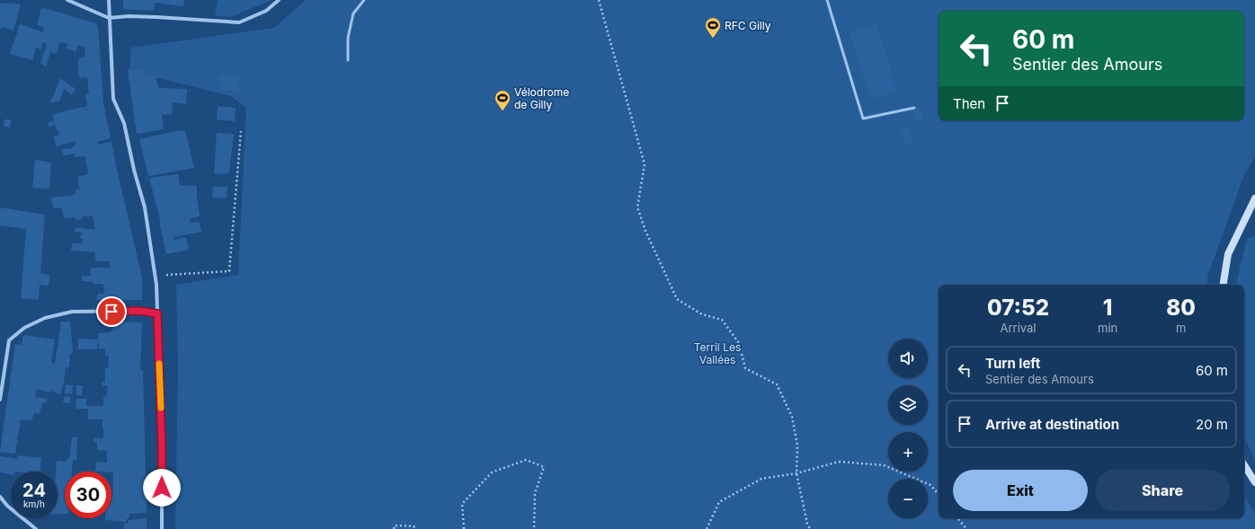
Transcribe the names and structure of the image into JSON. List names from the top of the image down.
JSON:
{
  "parks": ["Terril Les Vallées"],
  "places": {
    "sports": ["RFC Gilly", "Vélodrome de Gilly"]
  },
  "page": {
    "turn": ["60 m", "Sentier des Amours"],
    "then": "Then",
    "eta": [
      "07:52",
      "Arrival",
      "1",
      "min",
      "80",
      "m"
    ],
    "map_buttons": ["+", "−"],
    "list": [
      {
        "name": "Turn left",
        "note": "Sentier des Amours",
        "value": "60 m"
      },
      {
        "name": "Arrive at destination",
        "value": "20 m"
      }
    ],
    "buttons": ["Exit", "Share"],
    "speed": "24 km/h",
    "limit": "30"
  }
}
